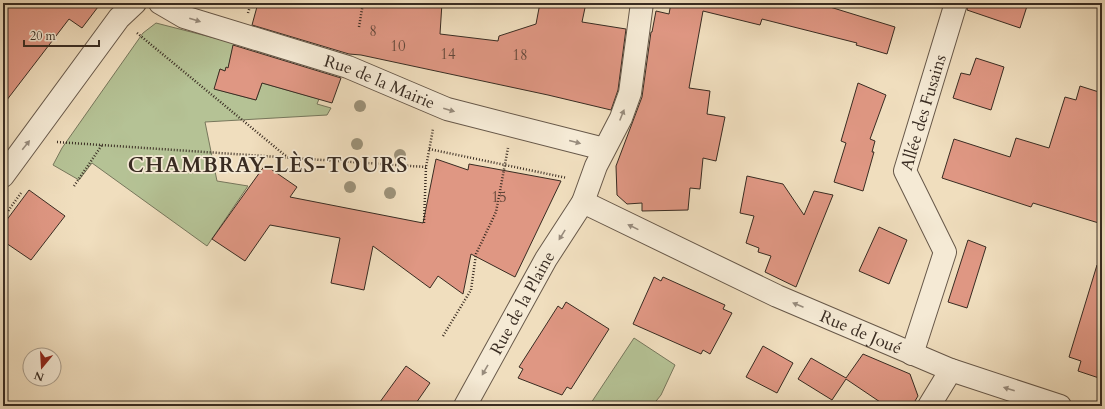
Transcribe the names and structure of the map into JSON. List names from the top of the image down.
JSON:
{
  "streets": {
    "street": [
      "Rue de la Mairie",
      "Allée des Fusains",
      "Rue de la Plaine",
      "Rue de Joué"
    ]
  },
  "crossings": [
    ["Rue de la Mairie", "Rue de la Plaine"],
    ["Allée des Fusains", "Rue de Joué"],
    ["Rue de la Plaine", "Rue de Joué"]
  ],
  "one_way": ["Rue de la Mairie", "Rue de Joué"],
  "districts": ["CHAMBRAY-LÈS-TOURS"],
  "house_numbers": [
    "8",
    "10",
    "14",
    "18",
    "15"
  ],
  "scale_bar": "20 m",
  "north": "bottom"
}
